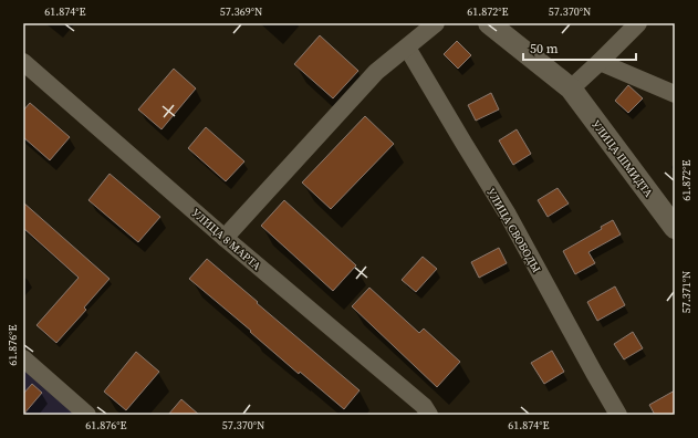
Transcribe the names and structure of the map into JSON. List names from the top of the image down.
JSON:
{
  "streets": {
    "street": ["УЛИЦА ШМИДТА", "УЛИЦА СВОБОДЫ", "УЛИЦА 8 МАРТА"]
  },
  "scale_bar": "50 m",
  "coordinates": [
    "61.874°E",
    "57.369°N",
    "61.872°E",
    "57.370°N",
    "57.371°N",
    "61.876°E"
  ]
}
